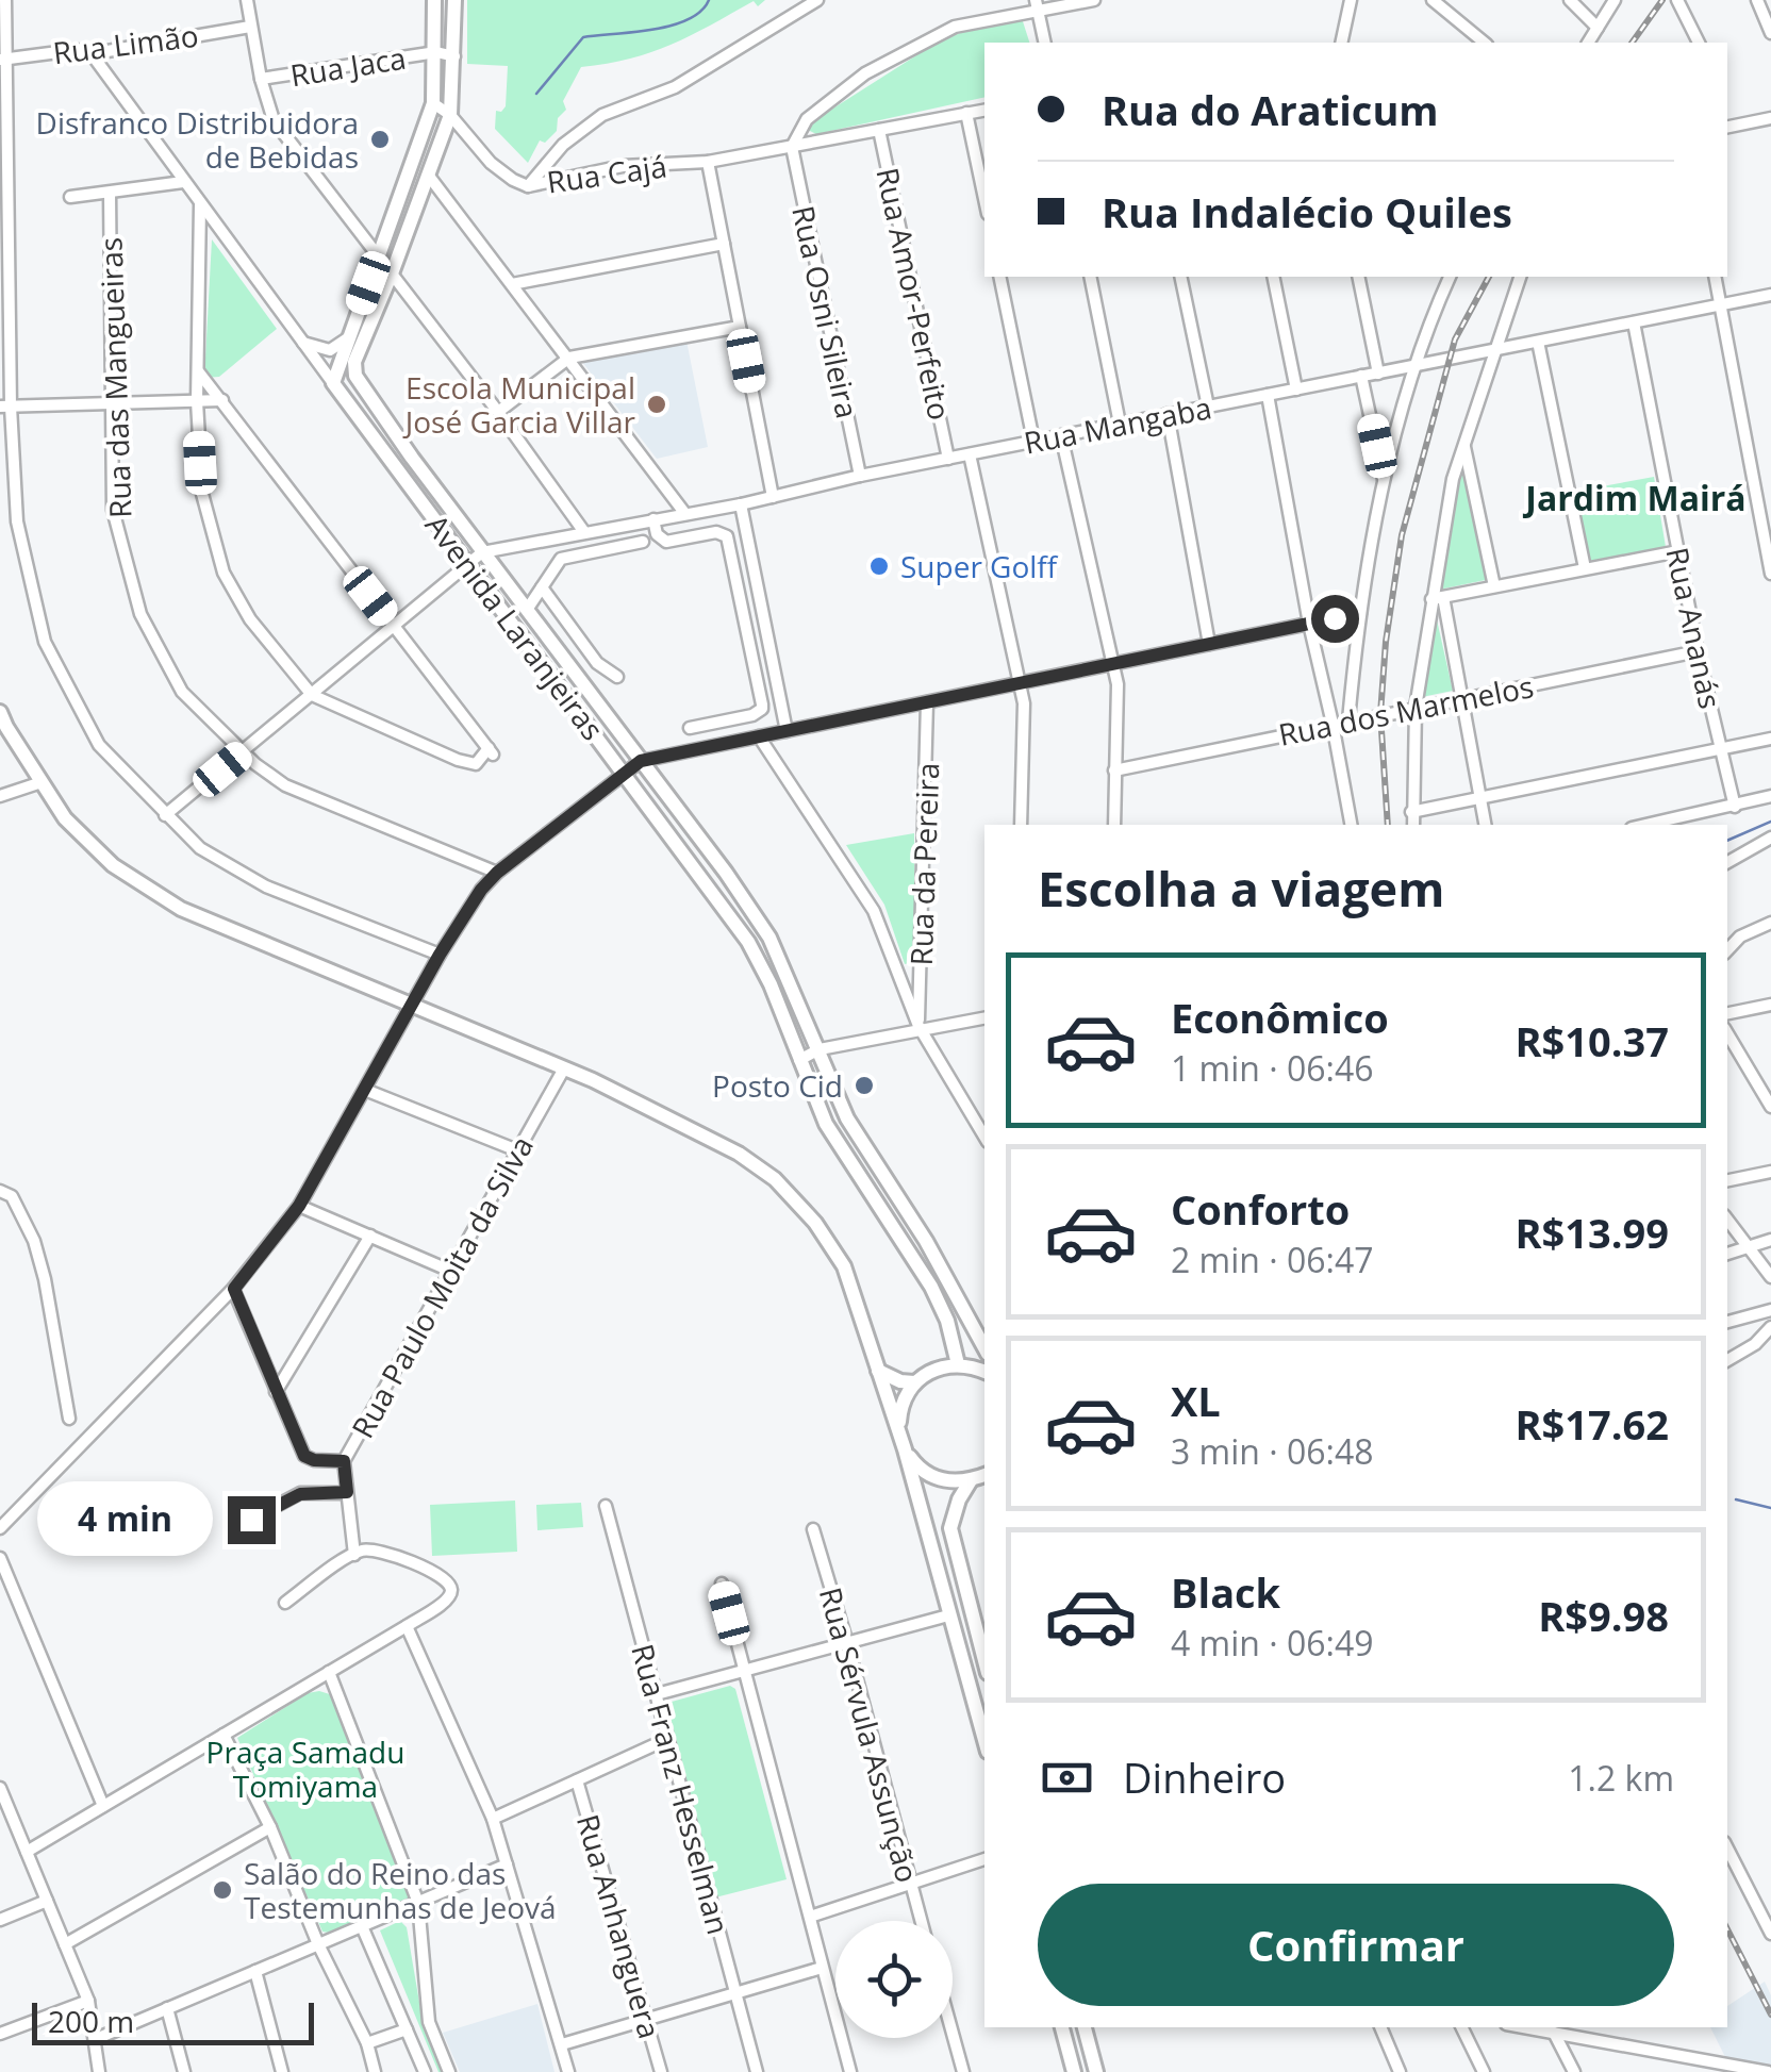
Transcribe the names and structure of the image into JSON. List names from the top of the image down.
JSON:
{
  "streets": {
    "main road": ["Avenida Laranjeiras"],
    "street": [
      "Rua Limão",
      "Rua Jaca",
      "Rua Cajá",
      "Rua Amor-Perfeito",
      "Rua Osni Sileira",
      "Rua das Mangueiras",
      "Rua Mangaba",
      "Rua Ananás",
      "Rua dos Marmelos",
      "Rua da Pereira",
      "Rua Paulo Moita da Silva",
      "Rua Sérvula Assunção",
      "Rua Franz Hesselman",
      "Rua Anhanguera"
    ]
  },
  "crossings": [
    ["Rua Limão", "Avenida Laranjeiras"],
    ["Rua Cajá", "Rua Amor-Perfeito"],
    ["Rua Cajá", "Rua Osni Sileira"],
    ["Rua Amor-Perfeito", "Rua Mangaba"],
    ["Rua Osni Sileira", "Rua Mangaba"],
    ["Rua das Mangueiras", "Rua Mangaba"],
    ["Rua Mangaba", "Avenida Laranjeiras"],
    ["Rua Mangaba", "Rua Ananás"],
    ["Rua Ananás", "Rua dos Marmelos"]
  ],
  "districts": ["Jardim Mairá"],
  "parks": ["Praça Samadu Tomiyama"],
  "places": [
    "Disfranco Distribuidora de Bebidas",
    "Escola Municipal José Garcia Villar",
    "Super Golff",
    "Posto Cid",
    "Salão do Reino das Testemunhas de Jeová"
  ],
  "scale_bar": "200 m",
  "page": {
    "banner": ["Rua do Araticum", "Rua Indalécio Quiles"],
    "heading": "Escolha a viagem",
    "list": [
      {
        "name": "Econômico",
        "note": "1 min · 06:46",
        "value": "R$10.37"
      },
      {
        "name": "Conforto",
        "note": "2 min · 06:47",
        "value": "R$13.99"
      },
      {
        "name": "XL",
        "note": "3 min · 06:48",
        "value": "R$17.62"
      },
      {
        "name": "Black",
        "note": "4 min · 06:49",
        "value": "R$9.98"
      }
    ],
    "bubble": "4 min",
    "pay": ["Dinheiro", "1.2 km"],
    "buttons": "Confirmar",
    "scale": "200 m"
  }
}
